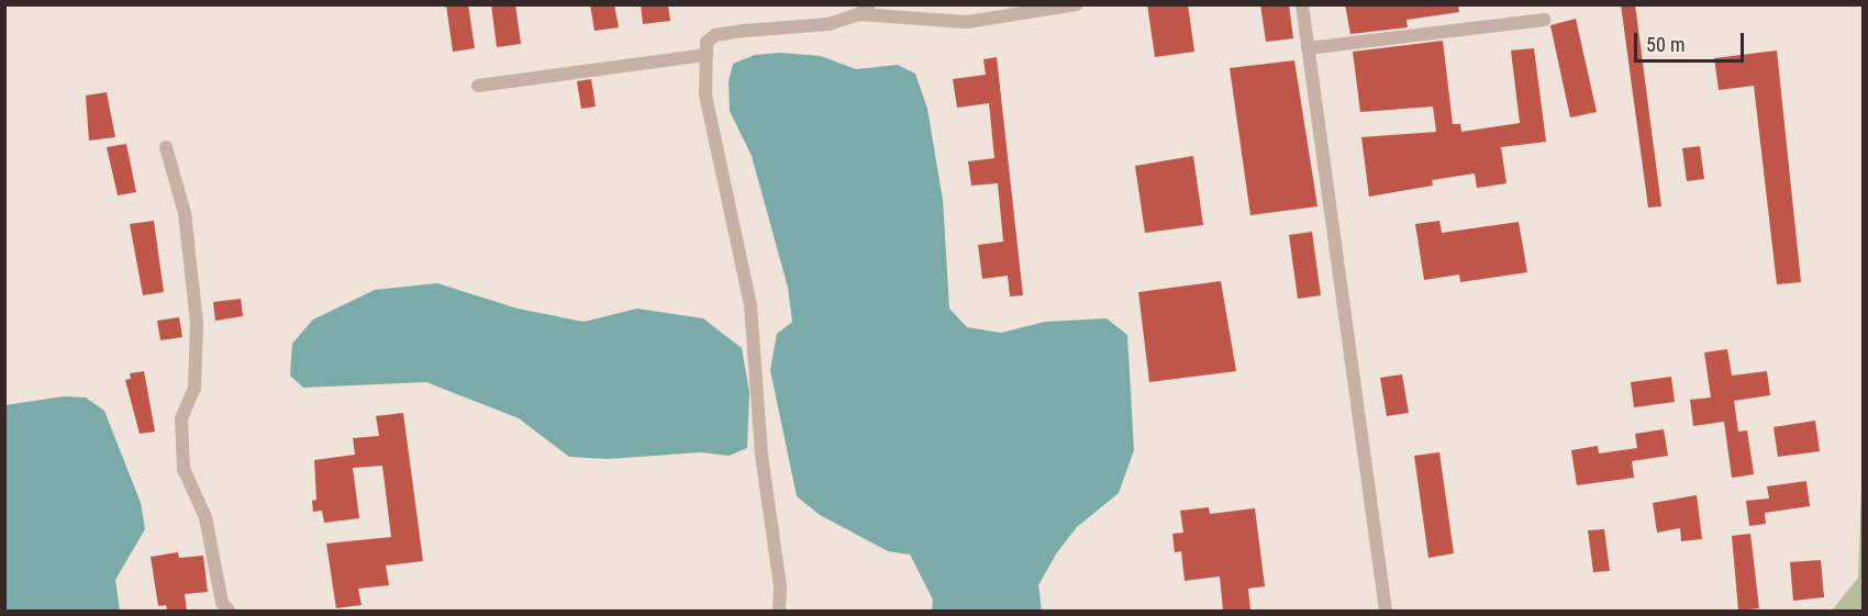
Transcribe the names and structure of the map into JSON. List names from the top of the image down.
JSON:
{
  "scale_bar": "50 m"
}
